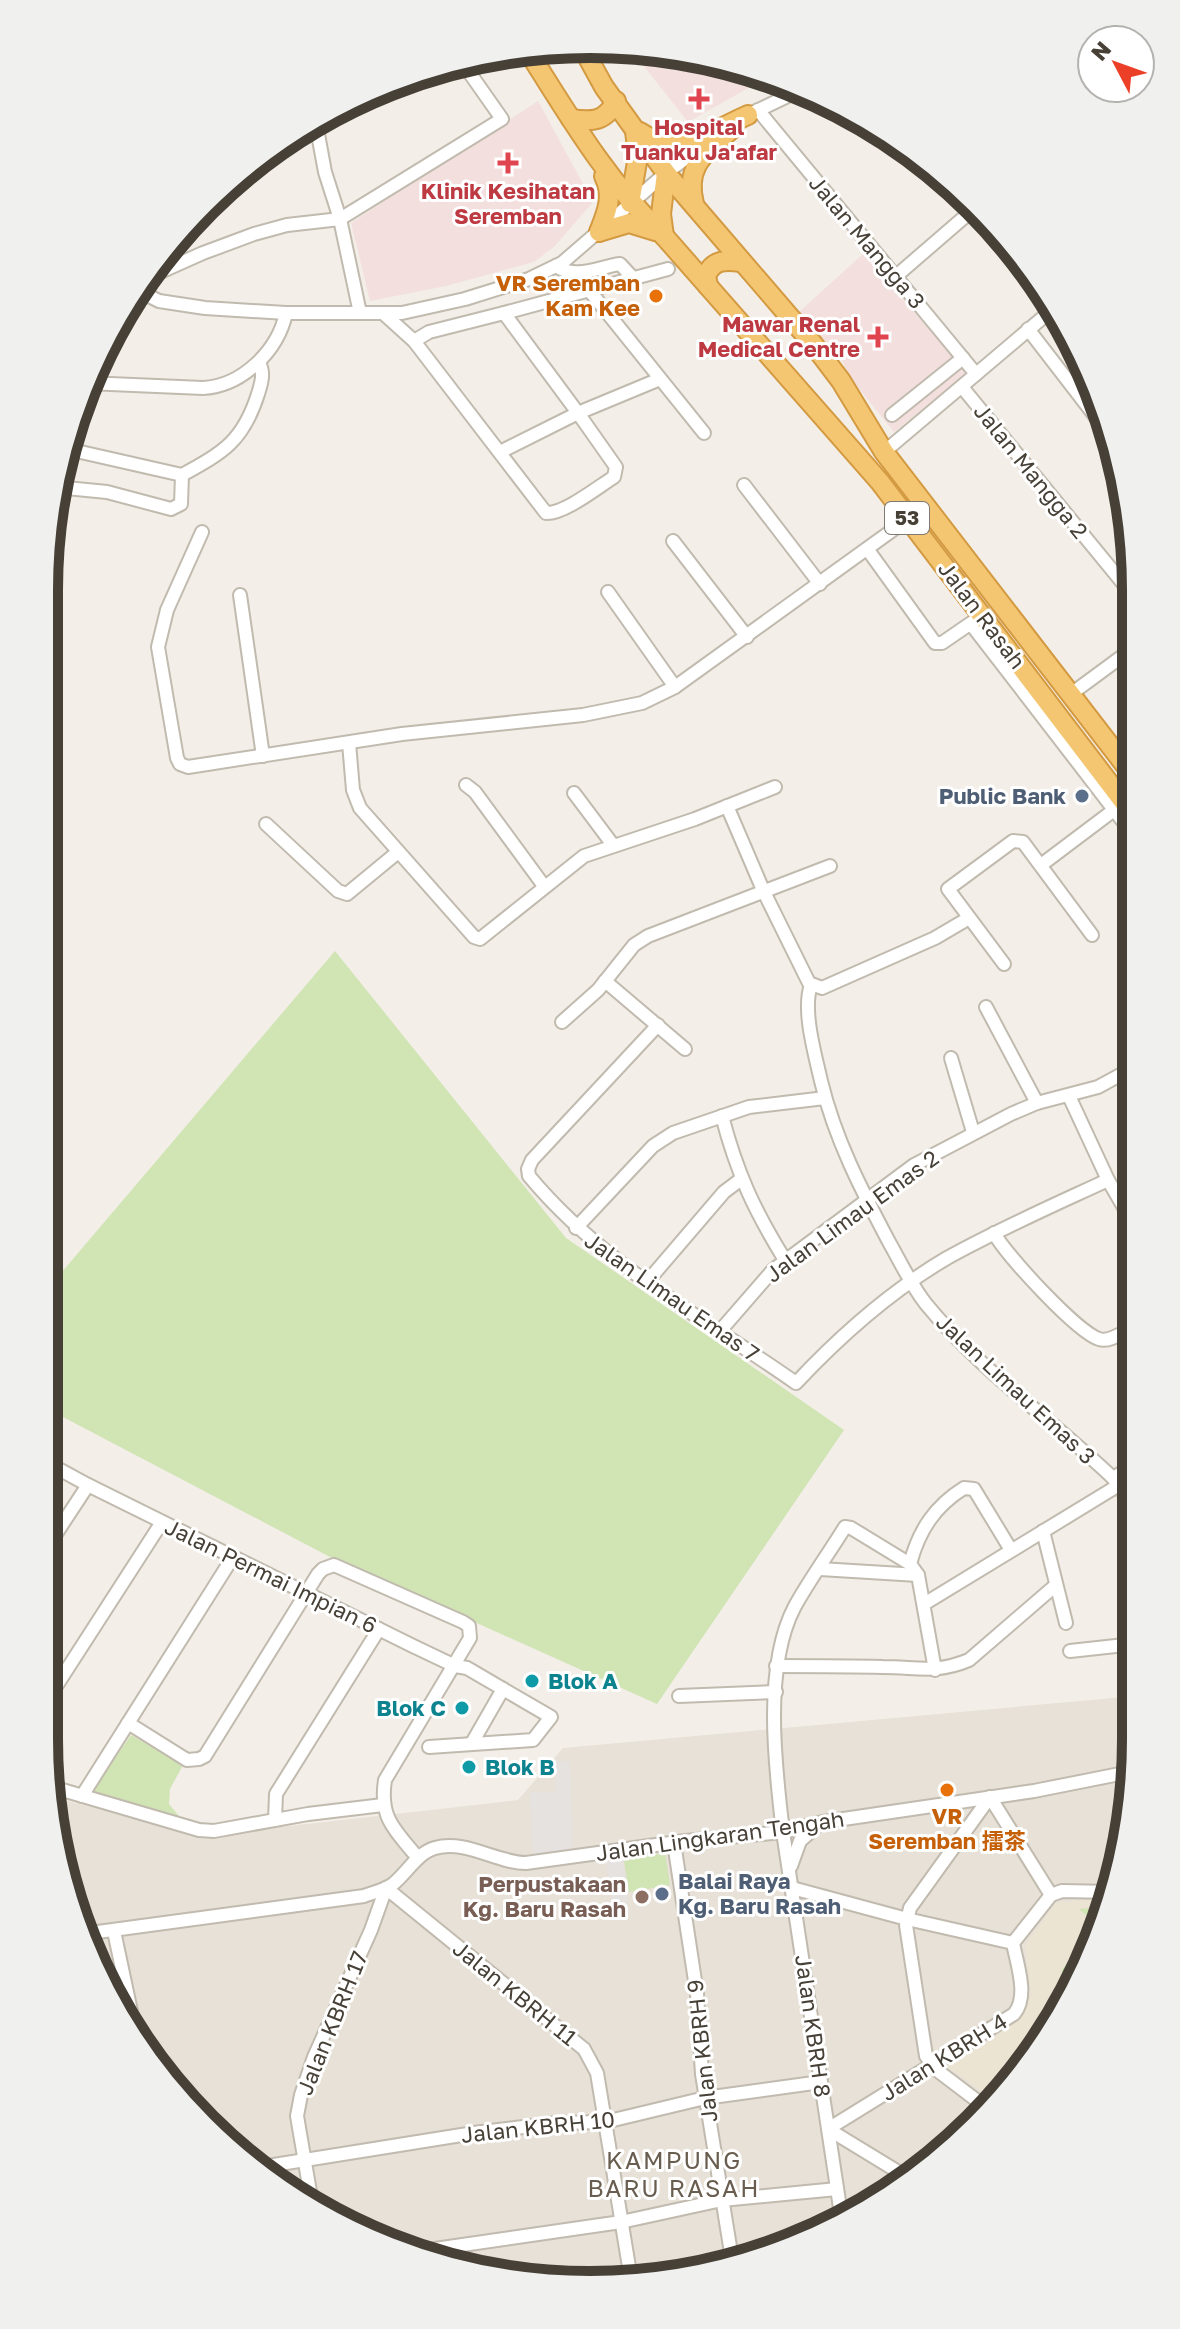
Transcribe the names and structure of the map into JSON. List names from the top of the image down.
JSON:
{
  "streets": {
    "highway": ["53", "Jalan Rasah"],
    "street": [
      "Jalan Mangga 3",
      "Jalan Mangga 2",
      "Jalan Limau Emas 2",
      "Jalan Limau Emas 7",
      "Jalan Limau Emas 3",
      "Jalan Permai Impian 6",
      "Jalan Lingkaran Tengah",
      "Jalan KBRH 11",
      "Jalan KBRH 17",
      "Jalan KBRH 8",
      "Jalan KBRH 9",
      "Jalan KBRH 4",
      "Jalan KBRH 10"
    ]
  },
  "crossings": [
    ["Jalan Limau Emas 2", "Jalan Limau Emas 7"],
    ["Jalan Limau Emas 2", "Jalan Limau Emas 3"],
    ["Jalan Limau Emas 7", "Jalan Limau Emas 3"],
    ["Jalan Lingkaran Tengah", "Jalan KBRH 11"],
    ["Jalan Lingkaran Tengah", "Jalan KBRH 17"],
    ["Jalan Lingkaran Tengah", "Jalan KBRH 8"],
    ["Jalan Lingkaran Tengah", "Jalan KBRH 9"],
    ["Jalan KBRH 11", "Jalan KBRH 17"],
    ["Jalan KBRH 11", "Jalan KBRH 10"],
    ["Jalan KBRH 17", "Jalan KBRH 10"],
    ["Jalan KBRH 8", "Jalan KBRH 4"],
    ["Jalan KBRH 8", "Jalan KBRH 10"],
    ["Jalan KBRH 9", "Jalan KBRH 10"]
  ],
  "districts": ["KAMPUNG BARU RASAH"],
  "places": {
    "health": ["Hospital Tuanku Ja'afar", "Klinik Kesihatan Seremban", "Mawar Renal Medical Centre"],
    "other": [
      "VR Seremban Kam Kee",
      "Public Bank",
      "Blok A",
      "Blok C",
      "Blok B",
      "VR Seremban 擂茶",
      "Balai Raya Kg. Baru Rasah",
      "Perpustakaan Kg. Baru Rasah"
    ]
  },
  "north": "top left"
}
